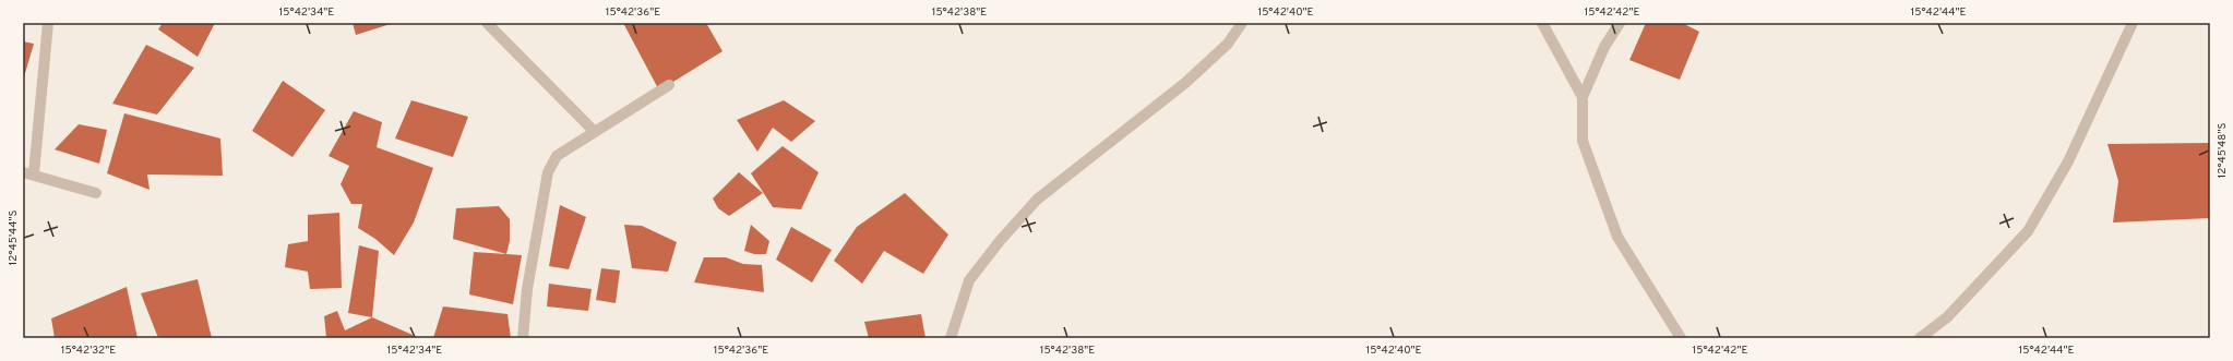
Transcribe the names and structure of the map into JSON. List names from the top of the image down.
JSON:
{
  "coordinates": [
    "15°42'34\"E",
    "15°42'36\"E",
    "15°42'38\"E",
    "15°42'40\"E",
    "15°42'42\"E",
    "15°42'44\"E",
    "12°45'48\"S",
    "12°45'44\"S",
    "15°42'32\"E"
  ]
}
